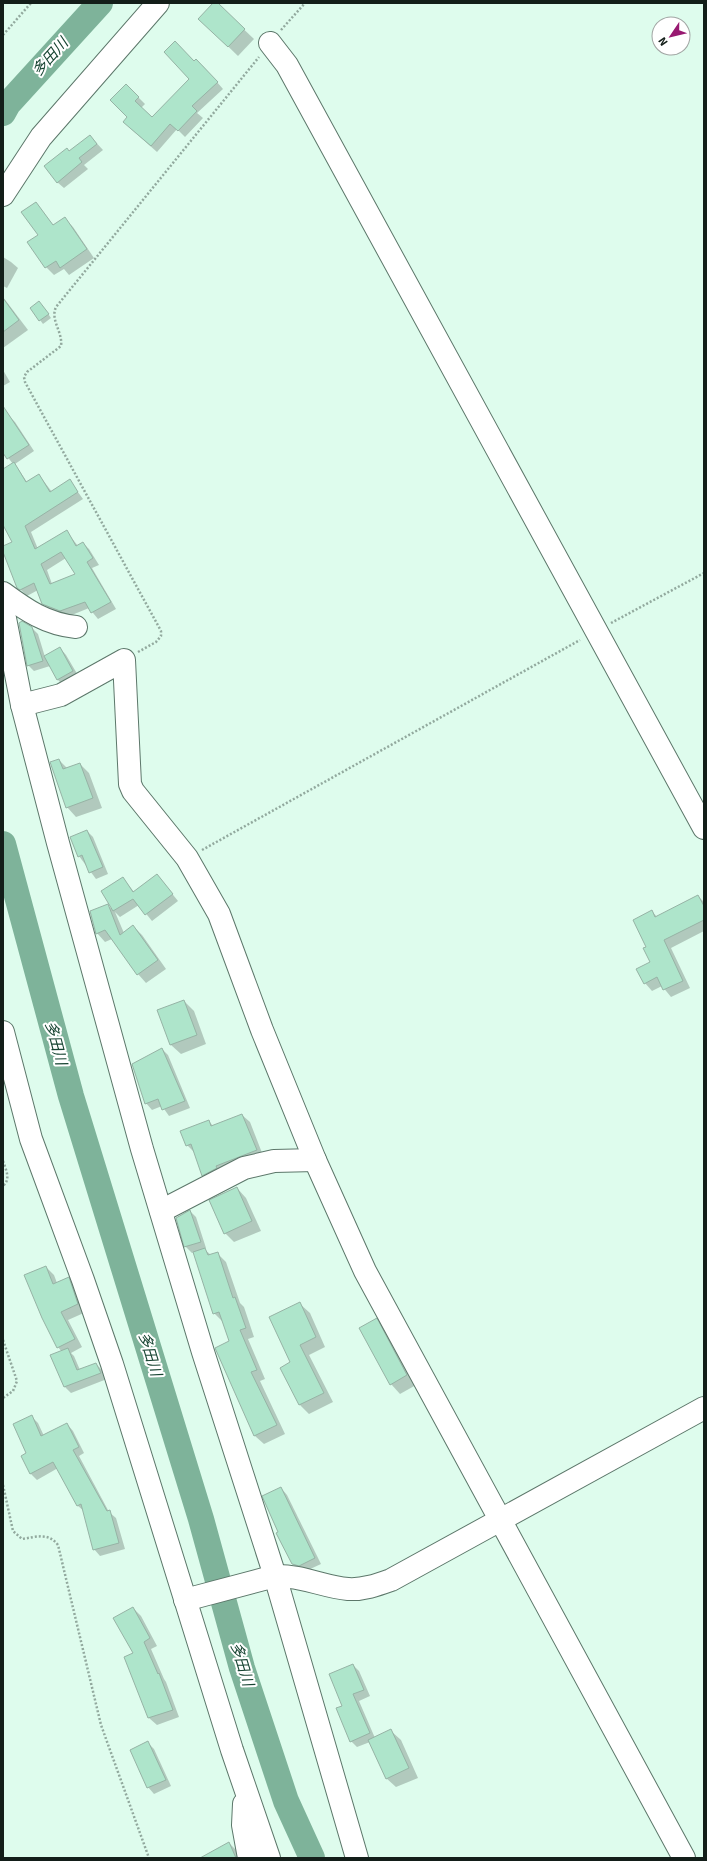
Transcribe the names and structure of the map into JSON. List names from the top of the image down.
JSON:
{
  "water": ["多田川"],
  "north": "bottom left"
}
